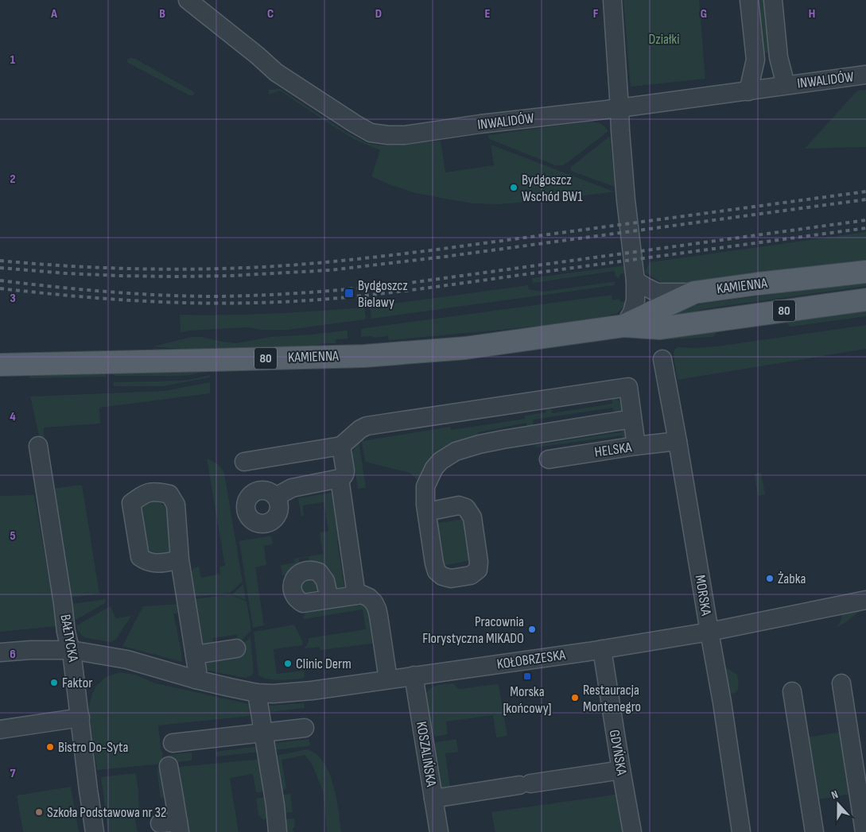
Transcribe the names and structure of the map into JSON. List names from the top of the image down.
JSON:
{
  "streets": {
    "main road": ["KAMIENNA", "80"],
    "street": [
      "INWALIDÓW",
      "HELSKA",
      "MORSKA",
      "BAŁTYCKA",
      "KOŁOBRZESKA",
      "GDYŃSKA",
      "KOSZALIŃSKA"
    ]
  },
  "crossings": [
    ["HELSKA", "MORSKA"],
    ["MORSKA", "KOŁOBRZESKA"],
    ["BAŁTYCKA", "KOŁOBRZESKA"],
    ["KOŁOBRZESKA", "GDYŃSKA"],
    ["KOŁOBRZESKA", "KOSZALIŃSKA"]
  ],
  "parks": ["Działki"],
  "places": {
    "other": [
      "Bydgoszcz Wschód BW1",
      "Żabka",
      "Pracownia Florystyczna MIKADO",
      "Clinic Derm",
      "Faktor",
      "Restauracja Montenegro",
      "Bistro Do-Syta",
      "Szkoła Podstawowa nr 32"
    ],
    "transit": ["Bydgoszcz Bielawy", "Morska [końcowy]"]
  },
  "north": "top",
  "grid": {
    "columns": [
      "A",
      "B",
      "C",
      "D",
      "E",
      "F",
      "G",
      "H"
    ],
    "rows": [
      "1",
      "2",
      "3",
      "4",
      "5",
      "6",
      "7"
    ]
  }
}
